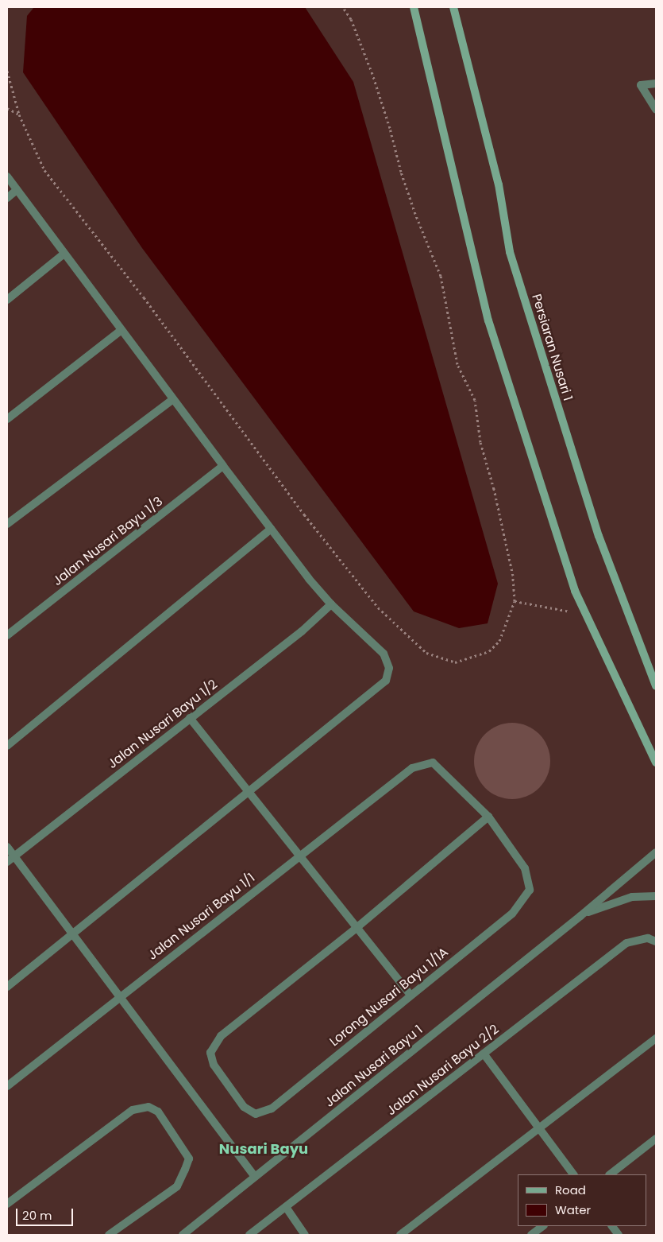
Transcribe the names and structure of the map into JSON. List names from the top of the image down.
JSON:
{
  "streets": {
    "main road": ["Persiaran Nusari 1"],
    "street": [
      "Jalan Nusari Bayu 1/3",
      "Jalan Nusari Bayu 1/2",
      "Jalan Nusari Bayu 1/1",
      "Lorong Nusari Bayu 1/1A",
      "Jalan Nusari Bayu 1",
      "Jalan Nusari Bayu 2/2"
    ]
  },
  "crossings": [
    ["Jalan Nusari Bayu 1/1", "Lorong Nusari Bayu 1/1A"]
  ],
  "districts": ["Nusari Bayu"],
  "legend": ["Road", "Water"],
  "scale_bar": "20 m"
}
